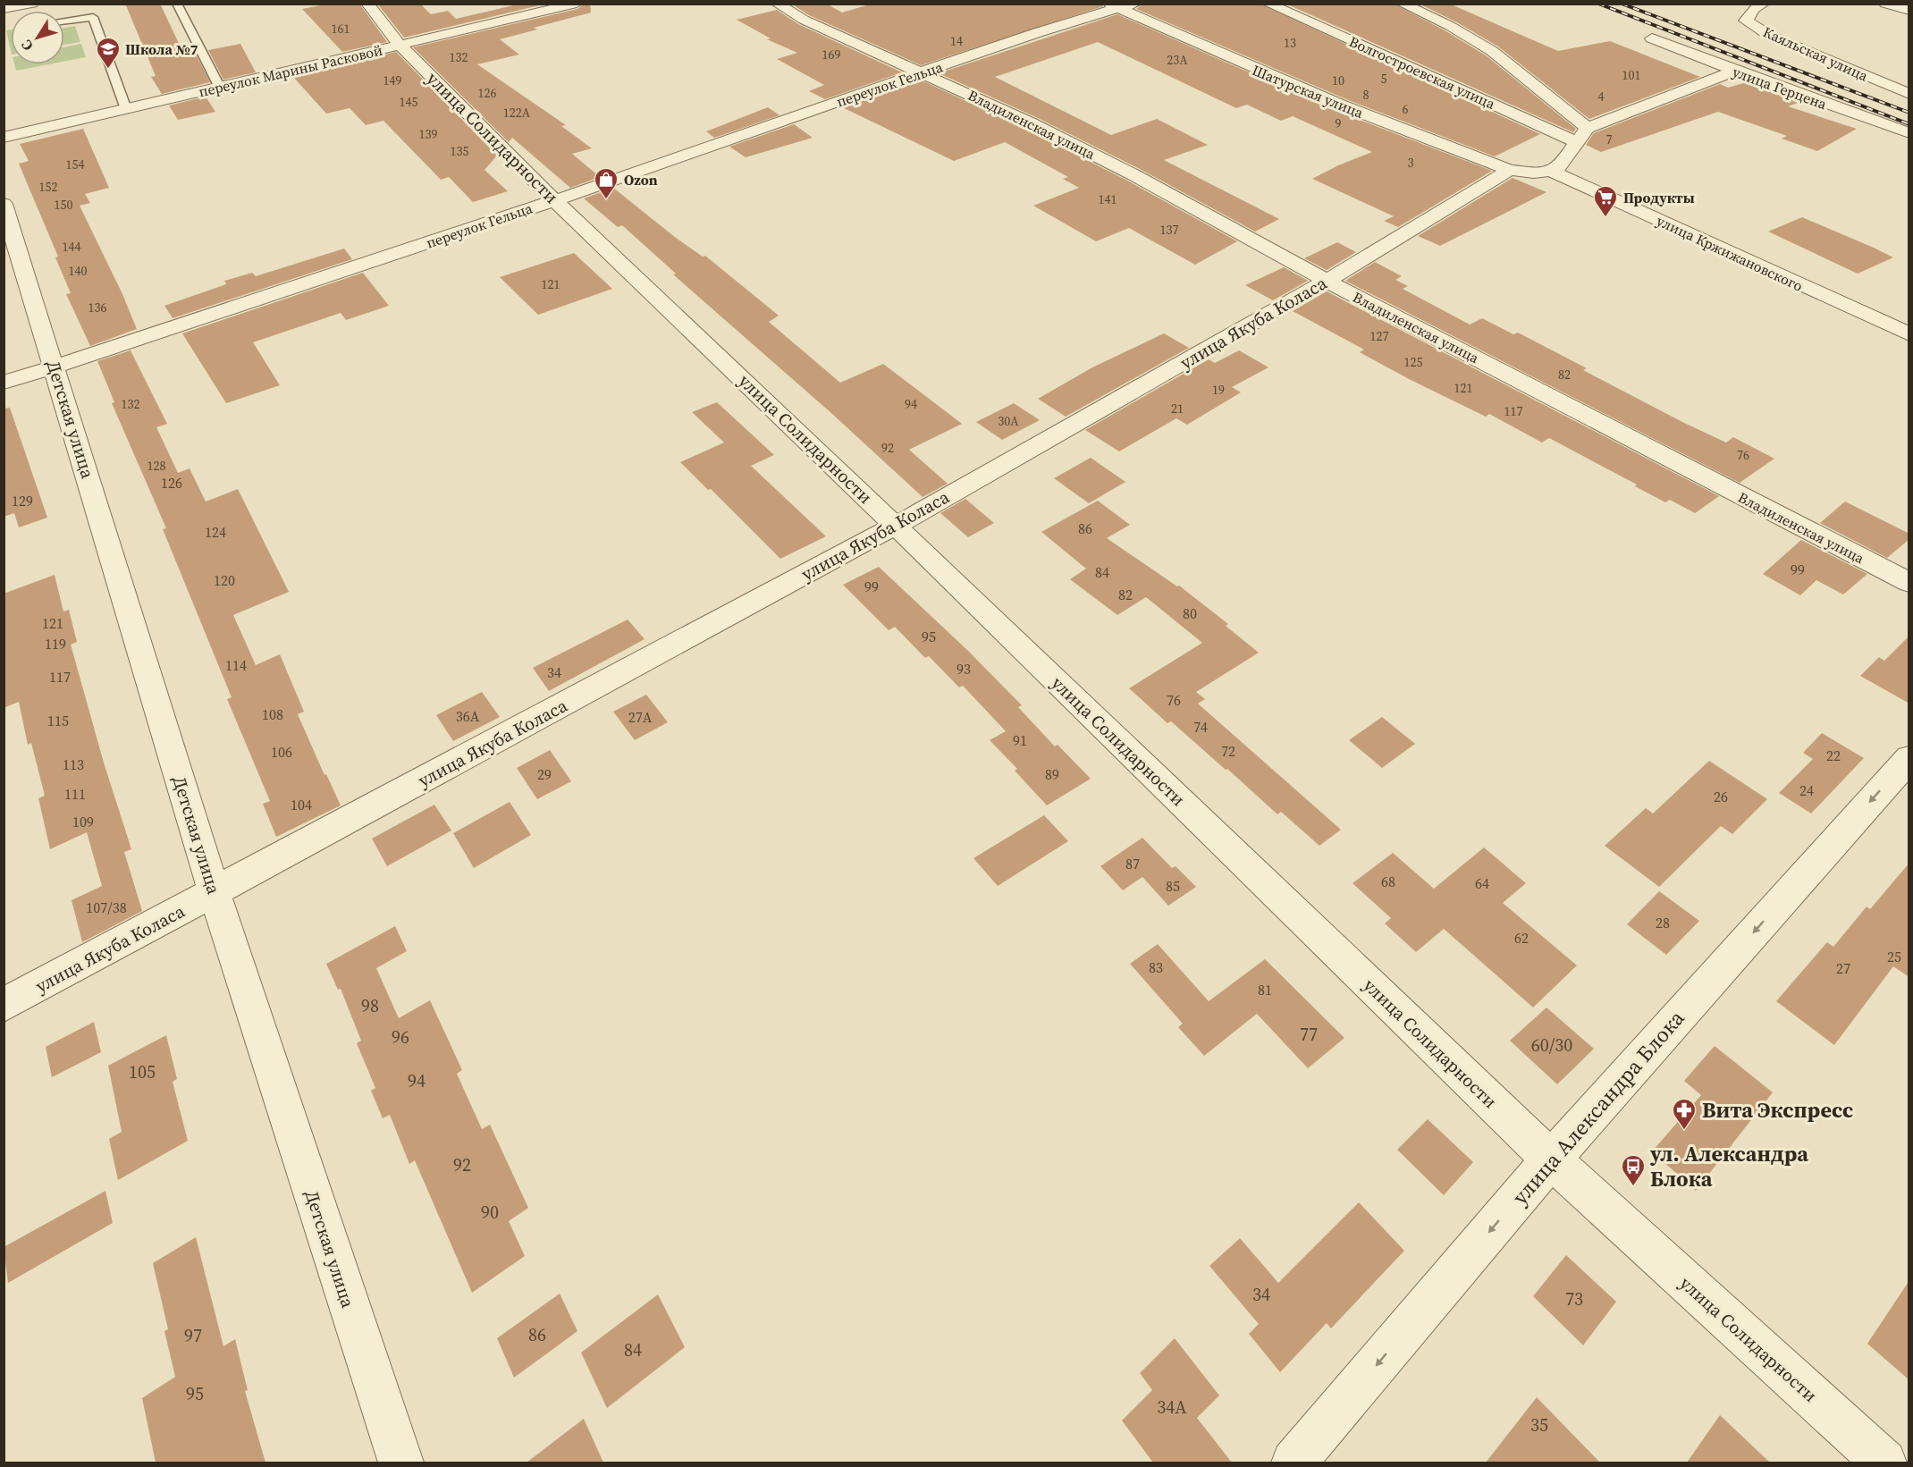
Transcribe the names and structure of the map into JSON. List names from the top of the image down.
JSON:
{
  "streets": {
    "street": [
      "Каяльская улица",
      "переулок Марины Расковой",
      "Волгостроевская улица",
      "переулок Гельца",
      "улица Герцена",
      "Шатурская улица",
      "Владиленская улица",
      "улица Солидарности",
      "улица Кржижановского",
      "улица Якуба Коласа",
      "Детская улица",
      "улица Александра Блока"
    ]
  },
  "crossings": [
    ["переулок Марины Расковой", "улица Солидарности"],
    ["переулок Гельца", "Шатурская улица"],
    ["переулок Гельца", "Владиленская улица"],
    ["переулок Гельца", "улица Солидарности"],
    ["переулок Гельца", "Детская улица"],
    ["Шатурская улица", "улица Якуба Коласа"],
    ["Владиленская улица", "улица Якуба Коласа"],
    ["улица Солидарности", "улица Якуба Коласа"],
    ["улица Солидарности", "улица Александра Блока"],
    ["улица Якуба Коласа", "Детская улица"]
  ],
  "one_way": ["улица Александра Блока"],
  "places": {
    "school or university": ["Школа №7"],
    "shop": ["Ozon"],
    "supermarket": ["Продукты"],
    "pharmacy": ["Вита Экспресс"],
    "bus stop": ["ул. Александра Блока"]
  },
  "house_numbers": [
    "161",
    "14",
    "13",
    "169",
    "132",
    "23А",
    "101",
    "5",
    "149",
    "10",
    "126",
    "8",
    "4",
    "145",
    "6",
    "122А",
    "9",
    "139",
    "7",
    "135",
    "3",
    "154",
    "152",
    "141",
    "150",
    "137",
    "144",
    "140",
    "121",
    "136",
    "127",
    "125",
    "82",
    "121",
    "19",
    "132",
    "94",
    "21",
    "117",
    "30А",
    "92",
    "76",
    "128",
    "126",
    "129",
    "86",
    "124",
    "99",
    "84",
    "120",
    "99",
    "82",
    "80",
    "121",
    "95",
    "119",
    "114",
    "93",
    "34",
    "117",
    "76",
    "108",
    "36А",
    "27А",
    "115",
    "74",
    "91",
    "72",
    "106",
    "22",
    "113",
    "29",
    "89",
    "24",
    "111",
    "26",
    "104",
    "109",
    "87",
    "68",
    "64",
    "85",
    "107/38",
    "28",
    "62",
    "25",
    "83",
    "27",
    "81",
    "98",
    "77",
    "96",
    "60/30",
    "105",
    "94",
    "92",
    "90",
    "34",
    "73",
    "86",
    "97",
    "84",
    "95",
    "34А",
    "35"
  ],
  "north": "bottom left"
}
